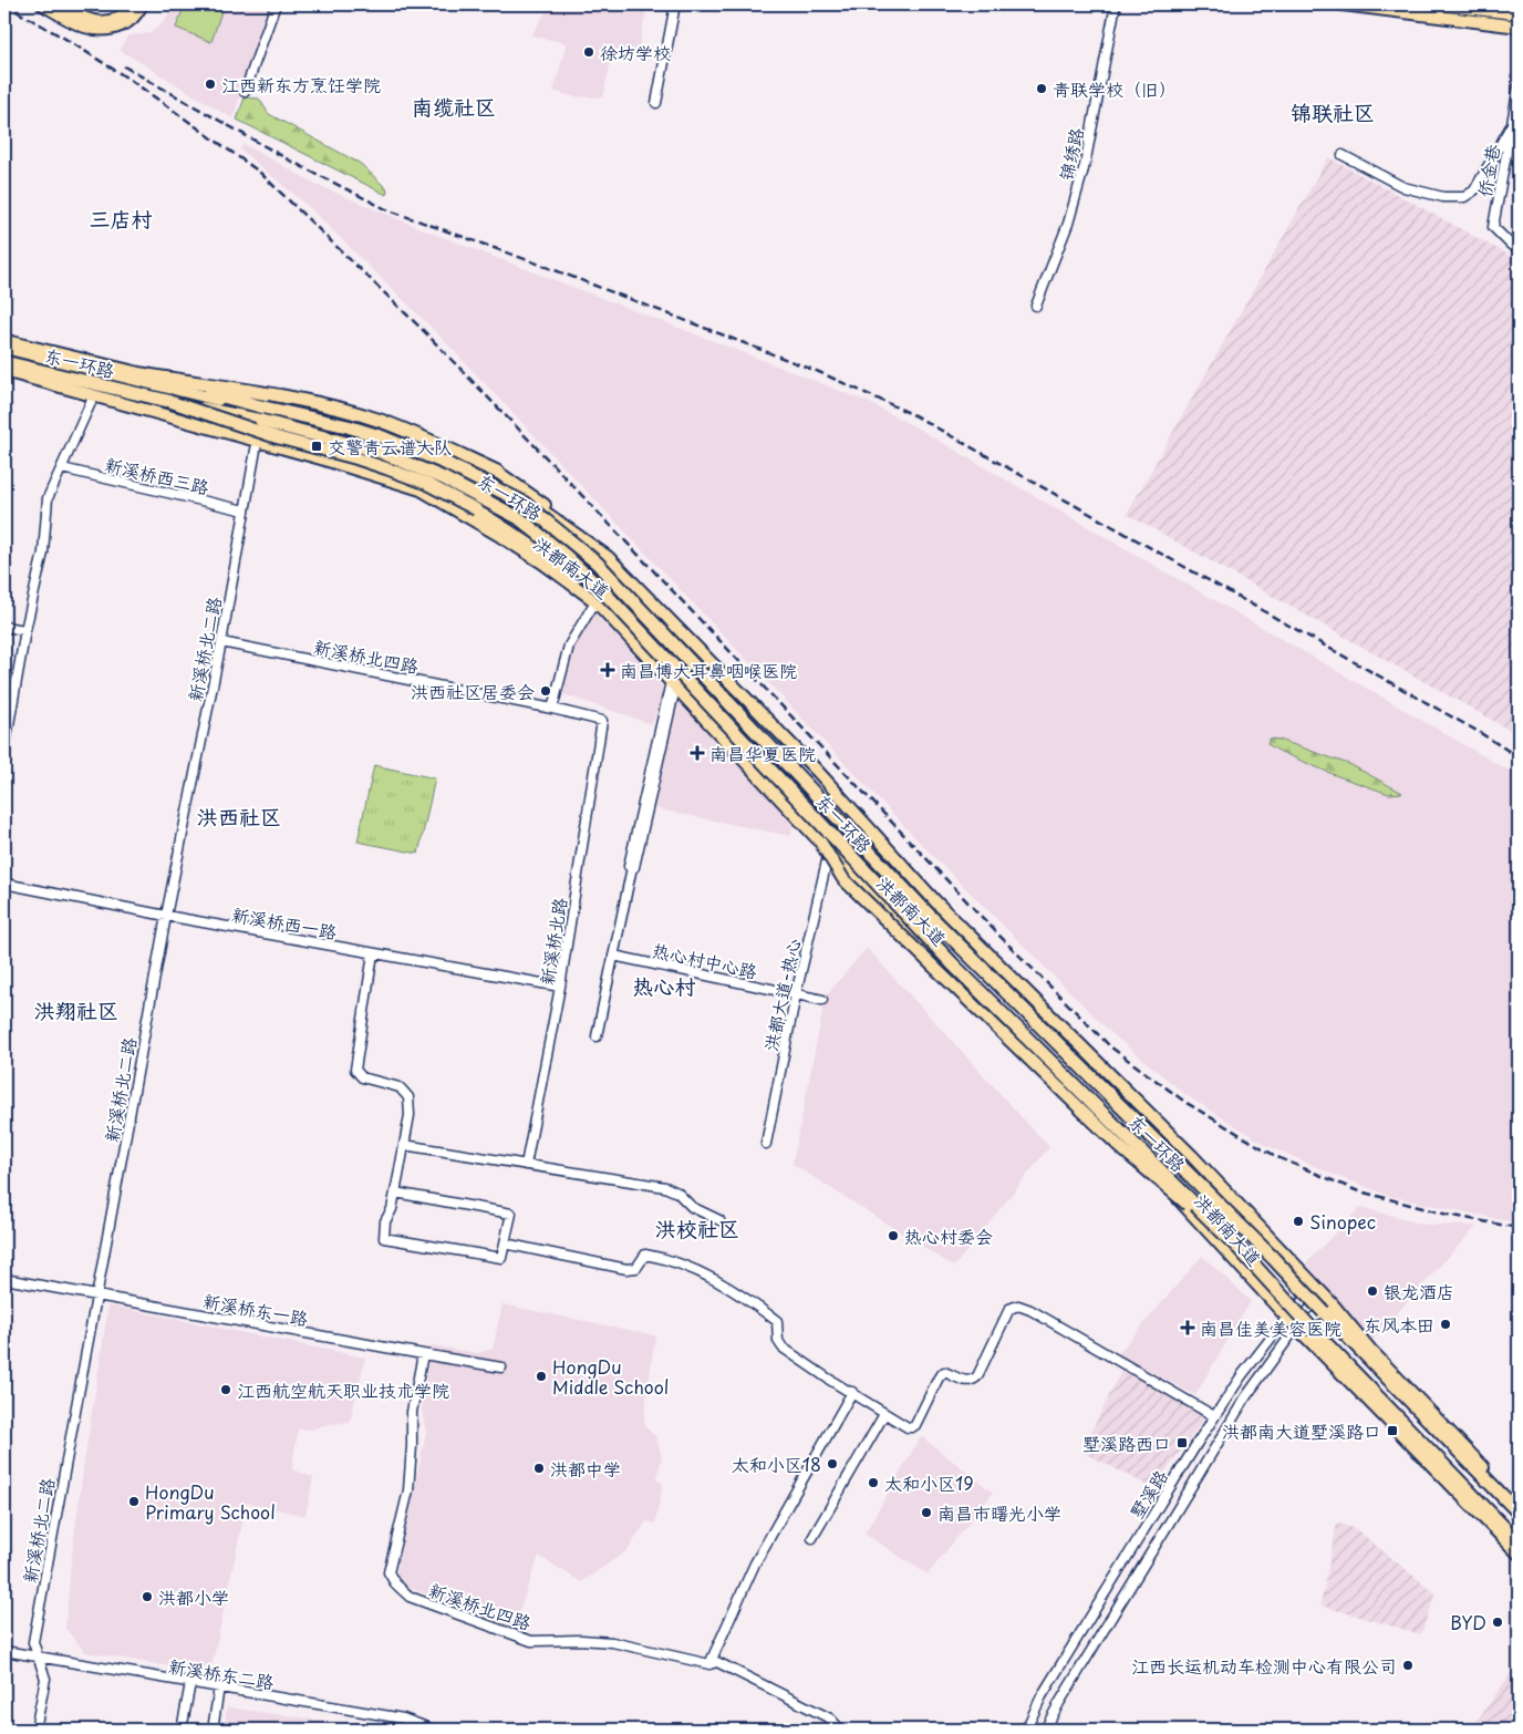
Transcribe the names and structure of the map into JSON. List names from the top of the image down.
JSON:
{
  "streets": {
    "highway": ["东一环路"],
    "main road": ["洪都南大道"],
    "street": [
      "锦绣路",
      "侨金巷",
      "新溪桥西三路",
      "新溪桥北二路",
      "新溪桥北四路",
      "新溪桥西一路",
      "新溪桥北路",
      "热心村中心路",
      "洪都大道-热心",
      "新溪桥东一路",
      "墅溪路",
      "新溪桥东二路"
    ]
  },
  "crossings": [
    ["东一环路", "洪都南大道"],
    ["东一环路", "新溪桥北二路"],
    ["新溪桥西三路", "新溪桥北二路"],
    ["洪都南大道", "新溪桥北二路"],
    ["洪都南大道", "洪都大道-热心"],
    ["洪都南大道", "墅溪路"],
    ["新溪桥北二路", "新溪桥北四路"],
    ["新溪桥北二路", "新溪桥西一路"],
    ["新溪桥北二路", "新溪桥东一路"],
    ["新溪桥北二路", "新溪桥东二路"],
    ["新溪桥北四路", "新溪桥北路"],
    ["新溪桥北四路", "新溪桥东一路"],
    ["新溪桥西一路", "新溪桥北路"],
    ["热心村中心路", "洪都大道-热心"]
  ],
  "districts": [
    "南缆社区",
    "锦联社区",
    "三店村",
    "洪西社区",
    "热心村",
    "洪翔社区",
    "洪校社区"
  ],
  "places": {
    "other": [
      "徐坊学校",
      "江西新东方烹饪学院",
      "青联学校（旧）",
      "洪西社区居委会",
      "Sinopec",
      "热心村委会",
      "银龙酒店",
      "东风本田",
      "HongDu Middle School",
      "江西航空航天职业技术学院",
      "太和小区18",
      "洪都中学",
      "太和小区19",
      "HongDu Primary School",
      "南昌市曙光小学",
      "洪都小学",
      "BYD",
      "江西长运机动车检测中心有限公司"
    ],
    "transit": ["交警青云谱大队", "洪都南大道墅溪路口", "墅溪路西口"],
    "health": ["南昌博大耳鼻咽喉医院", "南昌华夏医院", "南昌佳美美容医院"]
  }
}
